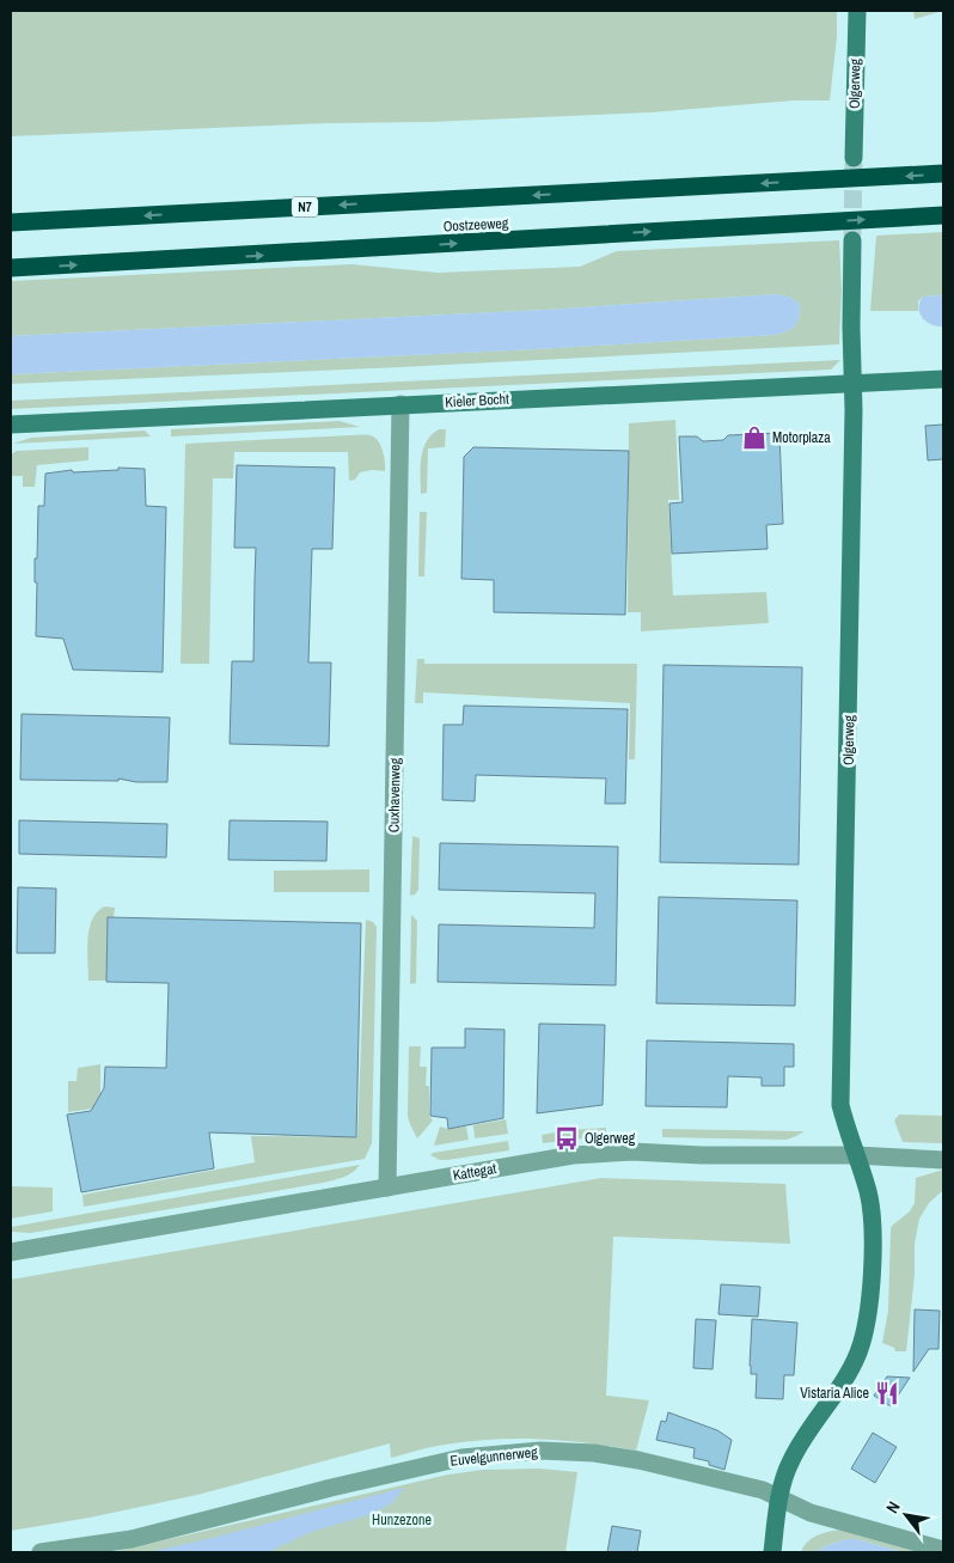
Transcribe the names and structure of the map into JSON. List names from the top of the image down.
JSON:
{
  "streets": {
    "highway": ["N7", "Oostzeeweg"],
    "street": [
      "Olgerweg",
      "Kieler Bocht",
      "Cuxhavenweg",
      "Kattegat",
      "Euvelgunnerweg"
    ]
  },
  "crossings": [
    ["Olgerweg", "Kieler Bocht"],
    ["Olgerweg", "Kattegat"],
    ["Olgerweg", "Euvelgunnerweg"],
    ["Kieler Bocht", "Cuxhavenweg"],
    ["Cuxhavenweg", "Kattegat"]
  ],
  "parks": ["Hunzezone"],
  "places": {
    "shop": ["Motorplaza"],
    "bus stop": ["Olgerweg"],
    "restaurant": ["Vistaria Alice"]
  },
  "north": "top left"
}
